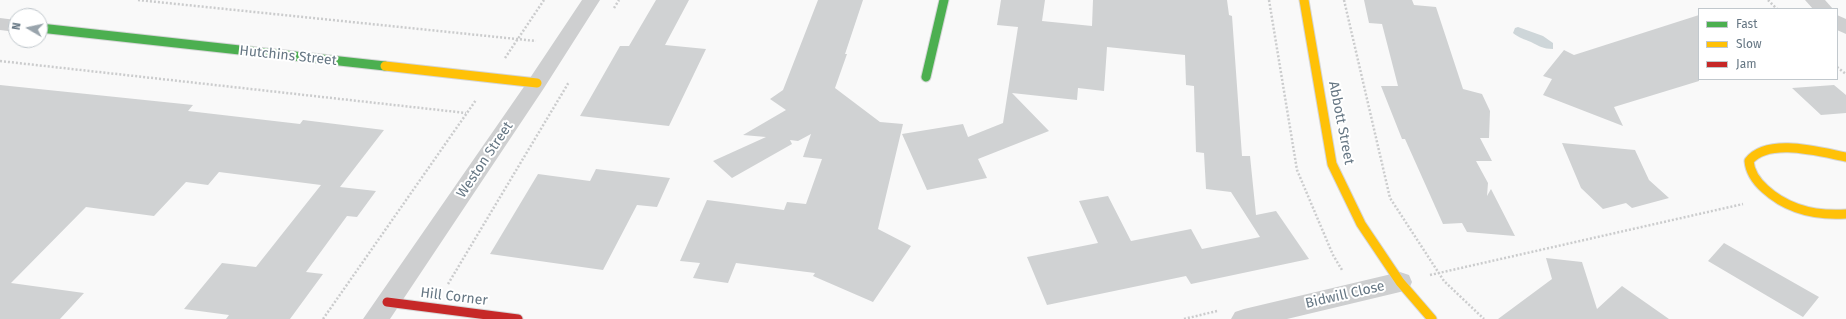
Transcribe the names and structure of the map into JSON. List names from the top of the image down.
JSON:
{
  "streets": {
    "street": [
      "Hutchins Street",
      "Abbott Street",
      "Weston Street",
      "Bidwill Close",
      "Hill Corner"
    ]
  },
  "crossings": [
    ["Hutchins Street", "Weston Street"],
    ["Abbott Street", "Bidwill Close"],
    ["Weston Street", "Hill Corner"]
  ],
  "legend": ["Fast", "Slow", "Jam"],
  "north": "left"
}
